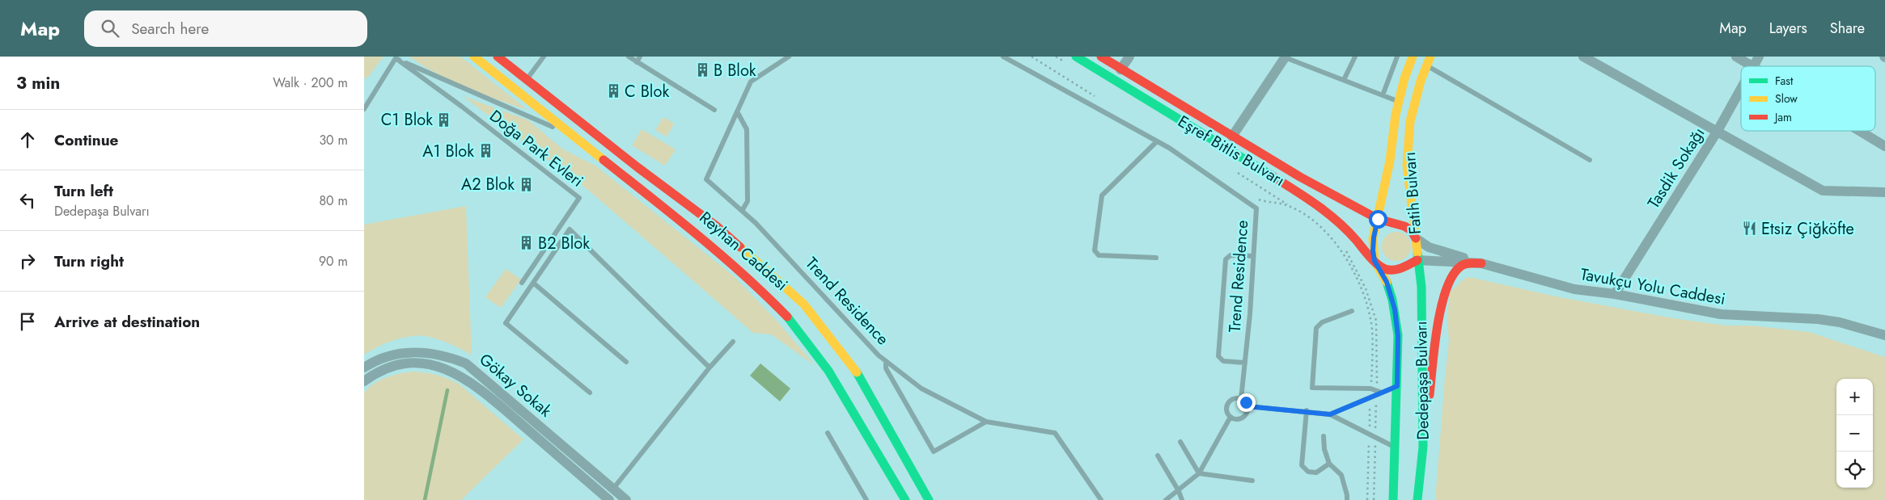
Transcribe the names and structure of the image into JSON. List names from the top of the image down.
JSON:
{
  "streets": {
    "main road": [
      "Eşref Bitlis Bulvarı",
      "Fatih Bulvarı",
      "Reyhan Caddesi",
      "Dedepaşa Bulvarı"
    ],
    "street": ["Tasdik Sokağı", "Tavukçu Yolu Caddesi", "Gökay Sokak"],
    "lane": ["Doğa Park Evleri", "Trend Residence"]
  },
  "crossings": [
    ["Doğa Park Evleri", "Reyhan Caddesi"],
    ["Eşref Bitlis Bulvarı", "Fatih Bulvarı"],
    ["Eşref Bitlis Bulvarı", "Tavukçu Yolu Caddesi"],
    ["Eşref Bitlis Bulvarı", "Dedepaşa Bulvarı"],
    ["Tasdik Sokağı", "Tavukçu Yolu Caddesi"],
    ["Fatih Bulvarı", "Tavukçu Yolu Caddesi"],
    ["Fatih Bulvarı", "Dedepaşa Bulvarı"],
    ["Tavukçu Yolu Caddesi", "Dedepaşa Bulvarı"]
  ],
  "places": {
    "building": [
      "B Blok",
      "C Blok",
      "C1 Blok",
      "A1 Blok",
      "A2 Blok",
      "B2 Blok"
    ],
    "restaurant": ["Etsiz Çiğköfte"]
  },
  "legend": ["Fast", "Slow", "Jam"],
  "page": {
    "header": "Map",
    "search": "Search here",
    "nav": ["Map", "Layers", "Share"],
    "heading": ["3 min", "Walk · 200 m"],
    "list": [
      ["Continue", "30 m"],
      ["Turn left", "Dedepaşa Bulvarı", "80 m"],
      ["Turn right", "90 m"],
      "Arrive at destination"
    ],
    "map_buttons": ["+", "−"]
  }
}
